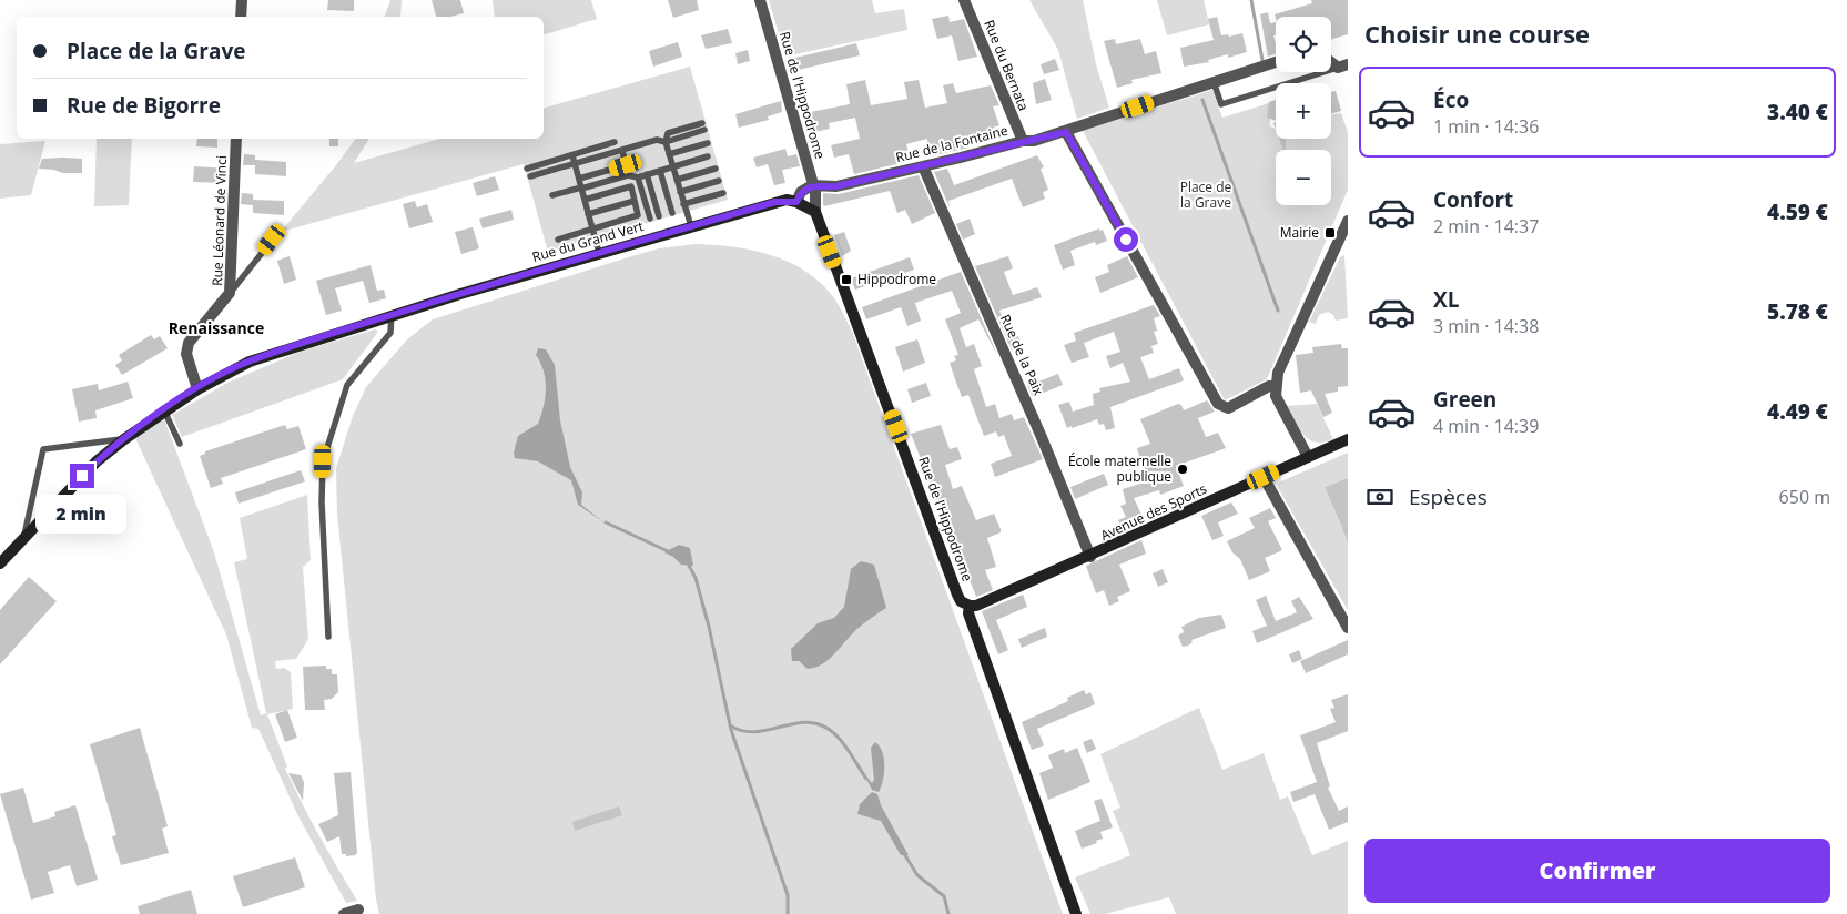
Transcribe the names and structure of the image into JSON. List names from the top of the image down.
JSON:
{
  "streets": {
    "main road": ["Rue de l'Hippodrome", "Rue du Grand Vert", "Avenue des Sports"],
    "street": [
      "Rue du Bernata",
      "Rue de la Fontaine",
      "Rue Léonard de Vinci",
      "Rue de la Paix"
    ]
  },
  "crossings": [
    ["Rue du Bernata", "Rue de la Fontaine"],
    ["Rue de l'Hippodrome", "Rue de la Fontaine"],
    ["Rue de l'Hippodrome", "Avenue des Sports"],
    ["Rue de la Fontaine", "Rue de la Paix"],
    ["Rue Léonard de Vinci", "Rue du Grand Vert"],
    ["Rue de la Paix", "Avenue des Sports"]
  ],
  "districts": ["Renaissance"],
  "parks": ["Place de la Grave"],
  "places": {
    "transit": ["Mairie", "Hippodrome"],
    "other": ["École maternelle publique"]
  },
  "page": {
    "heading": "Choisir une course",
    "map_buttons": ["+", "−"],
    "banner": ["Place de la Grave", "Rue de Bigorre"],
    "list": [
      {
        "name": "Éco",
        "note": "1 min · 14:36",
        "value": "3.40 €"
      },
      {
        "name": "Confort",
        "note": "2 min · 14:37",
        "value": "4.59 €"
      },
      {
        "name": "XL",
        "note": "3 min · 14:38",
        "value": "5.78 €"
      },
      {
        "name": "Green",
        "note": "4 min · 14:39",
        "value": "4.49 €"
      }
    ],
    "pay": ["Espèces", "650 m"],
    "bubble": "2 min",
    "buttons": "Confirmer"
  }
}
